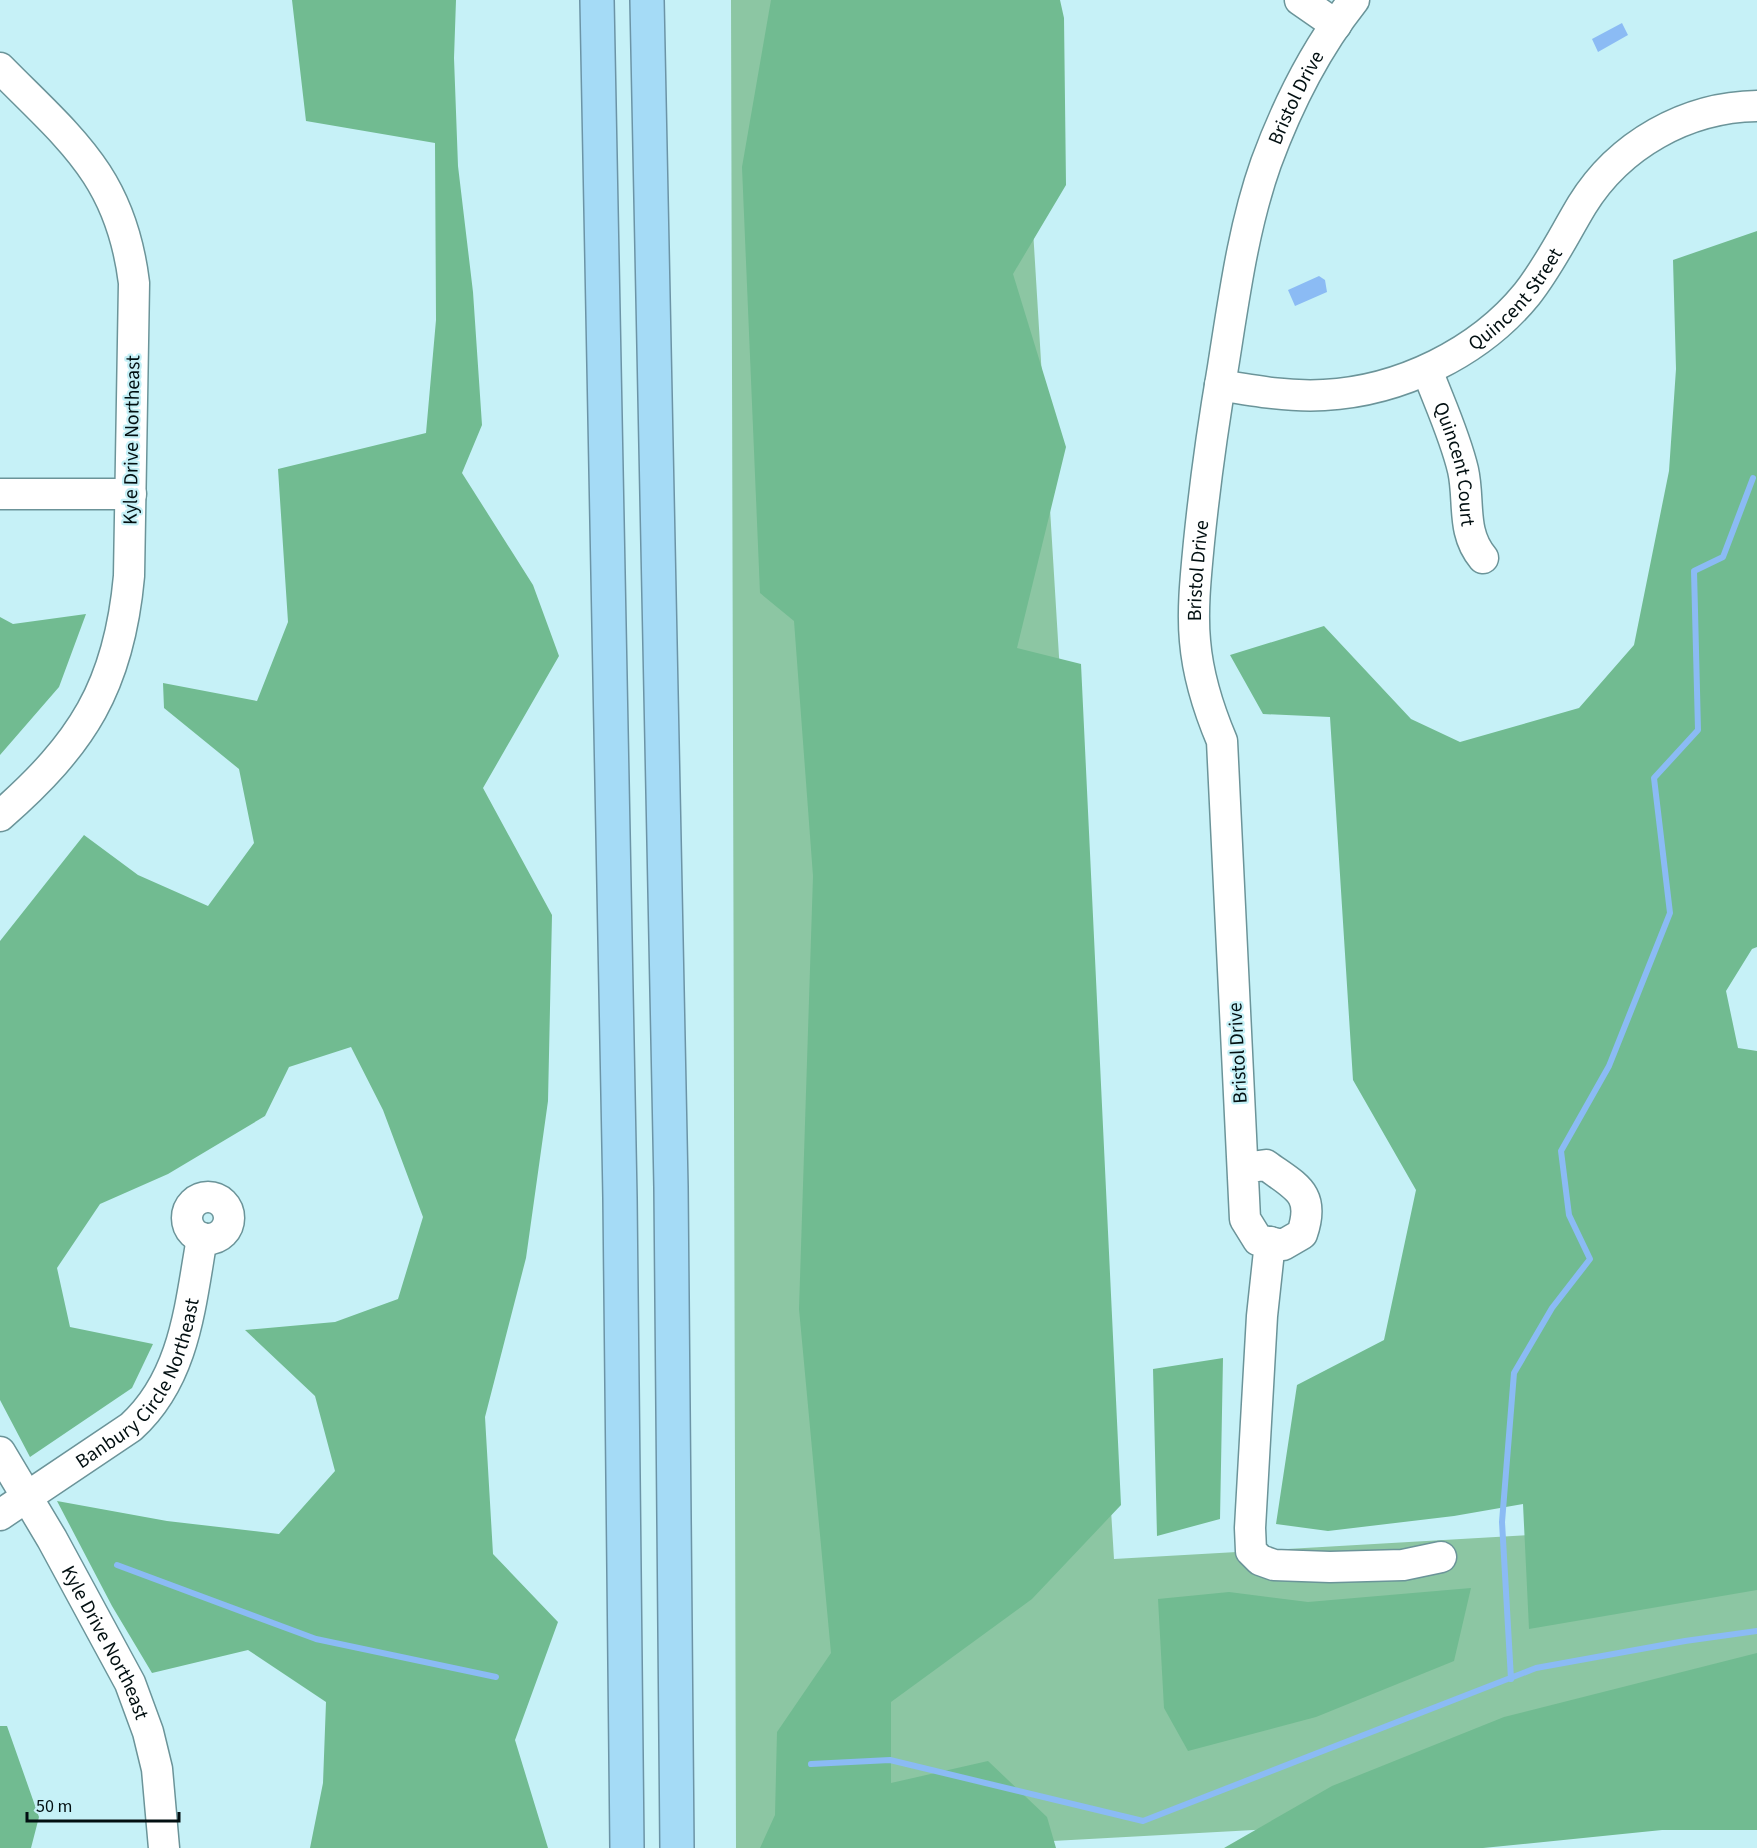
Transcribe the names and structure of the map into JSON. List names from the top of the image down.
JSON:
{
  "streets": {
    "street": [
      "Bristol Drive",
      "Quincent Street",
      "Kyle Drive Northeast",
      "Quincent Court",
      "Banbury Circle Northeast"
    ]
  },
  "crossings": [
    ["Bristol Drive", "Quincent Street"],
    ["Quincent Street", "Quincent Court"],
    ["Kyle Drive Northeast", "Banbury Circle Northeast"]
  ],
  "scale_bar": "50 m"
}
